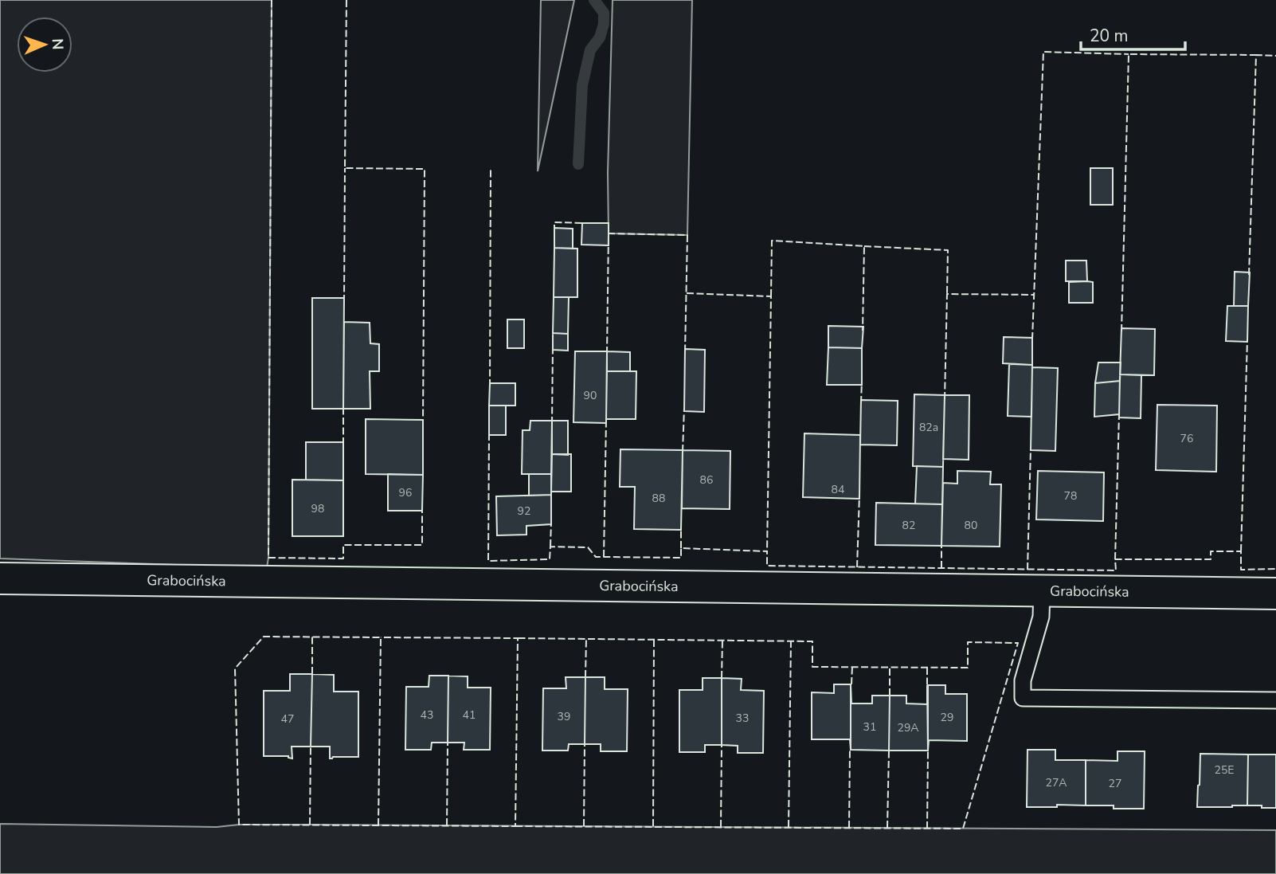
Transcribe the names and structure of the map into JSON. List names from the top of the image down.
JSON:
{
  "streets": {
    "street": ["Grabocińska"]
  },
  "house_numbers": [
    "90",
    "82a",
    "76",
    "86",
    "84",
    "96",
    "78",
    "88",
    "98",
    "92",
    "82",
    "80",
    "43",
    "41",
    "39",
    "29",
    "33",
    "47",
    "31",
    "29A",
    "25E",
    "27A",
    "27"
  ],
  "scale_bar": "20 m",
  "north": "right"
}
